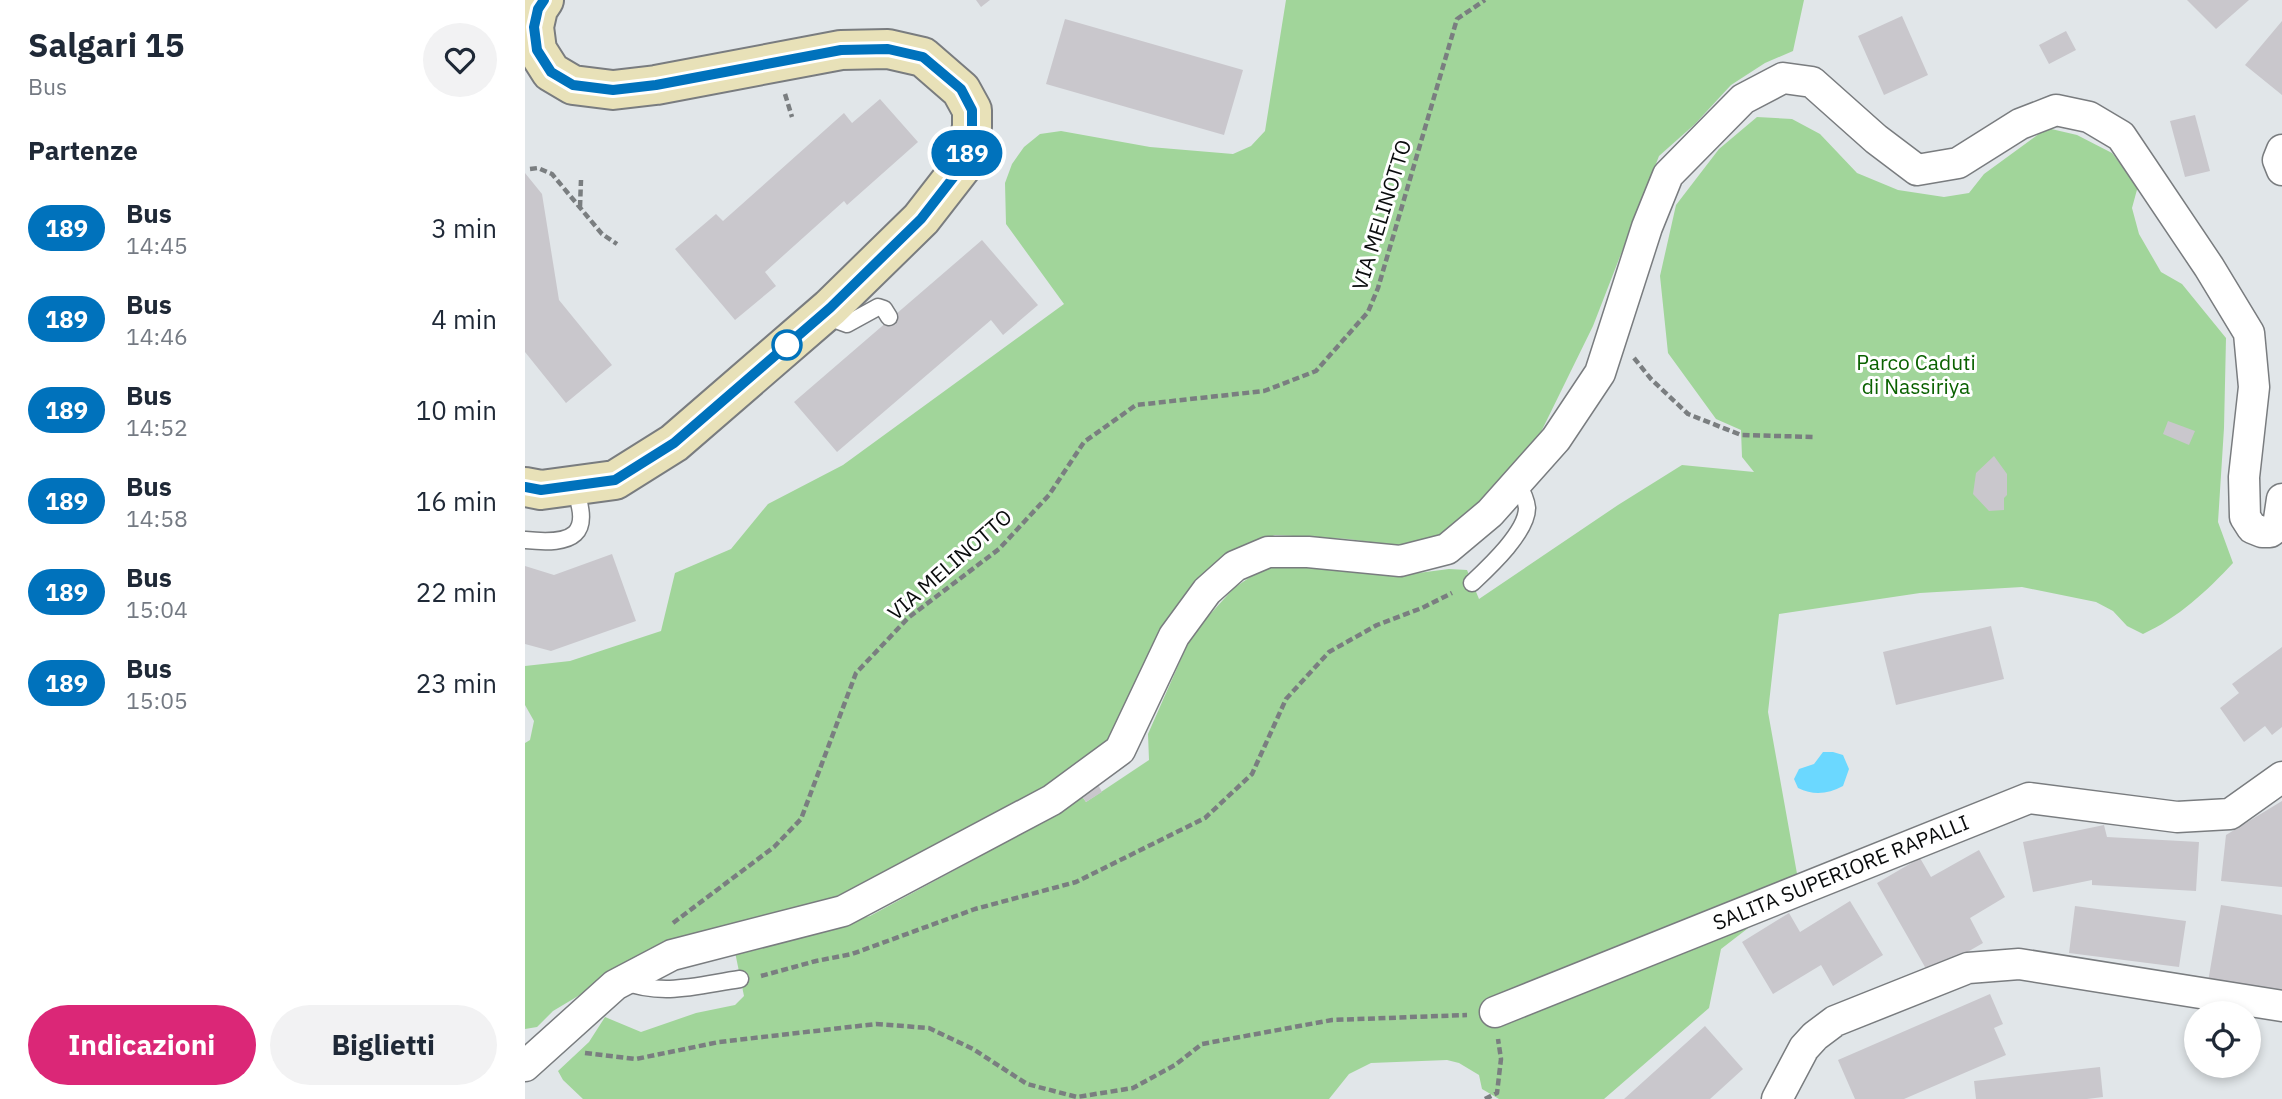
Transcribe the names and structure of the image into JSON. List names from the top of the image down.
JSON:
{
  "streets": {
    "street": ["SALITA SUPERIORE RAPALLI"],
    "path": ["VIA MELINOTTO"]
  },
  "parks": ["Parco Caduti di Nassiriya"],
  "lines": ["bus line 189"],
  "page": {
    "heading": [
      ["Salgari 15", "Bus"],
      "Partenze"
    ],
    "on_map": "189",
    "list": [
      {
        "mark": "189",
        "name": "Bus",
        "note": "14:45",
        "value": "3 min"
      },
      {
        "mark": "189",
        "name": "Bus",
        "note": "14:46",
        "value": "4 min"
      },
      {
        "mark": "189",
        "name": "Bus",
        "note": "14:52",
        "value": "10 min"
      },
      {
        "mark": "189",
        "name": "Bus",
        "note": "14:58",
        "value": "16 min"
      },
      {
        "mark": "189",
        "name": "Bus",
        "note": "15:04",
        "value": "22 min"
      },
      {
        "mark": "189",
        "name": "Bus",
        "note": "15:05",
        "value": "23 min"
      }
    ],
    "buttons": ["Indicazioni", "Biglietti"]
  }
}
